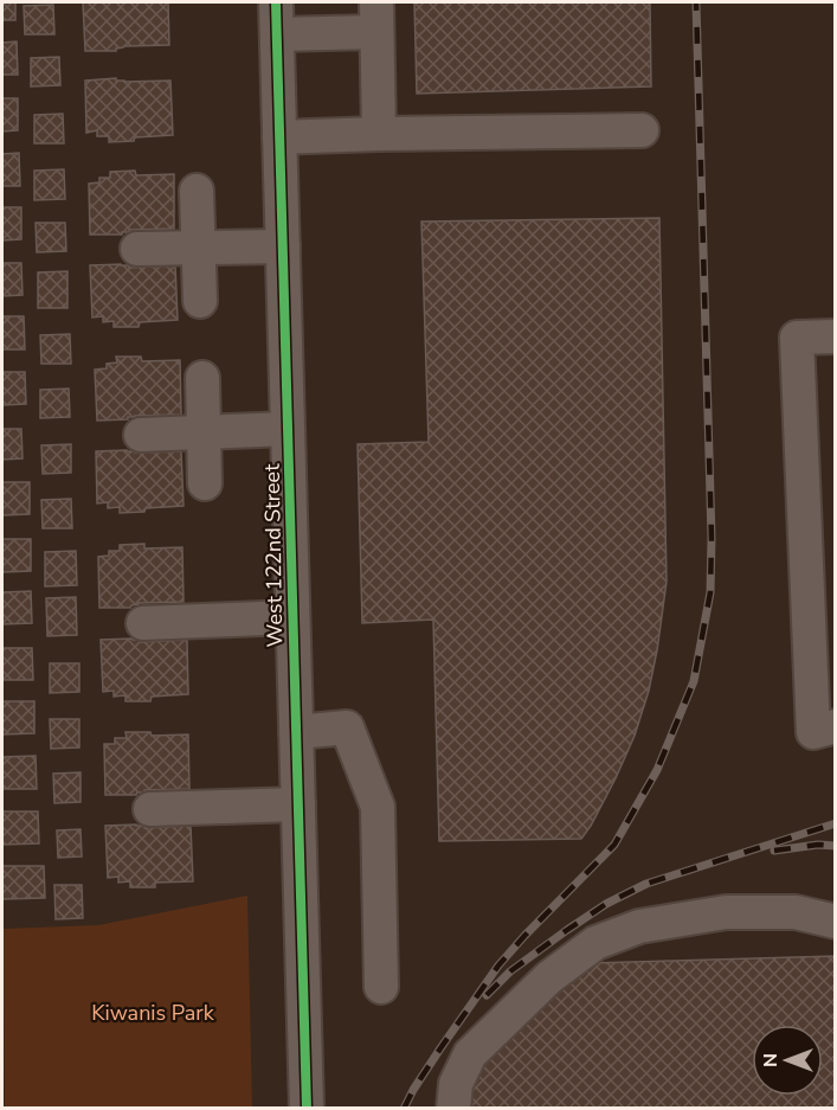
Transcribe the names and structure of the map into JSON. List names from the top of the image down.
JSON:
{
  "streets": {
    "street": ["West 122nd Street"]
  },
  "parks": ["Kiwanis Park"],
  "north": "left"
}
